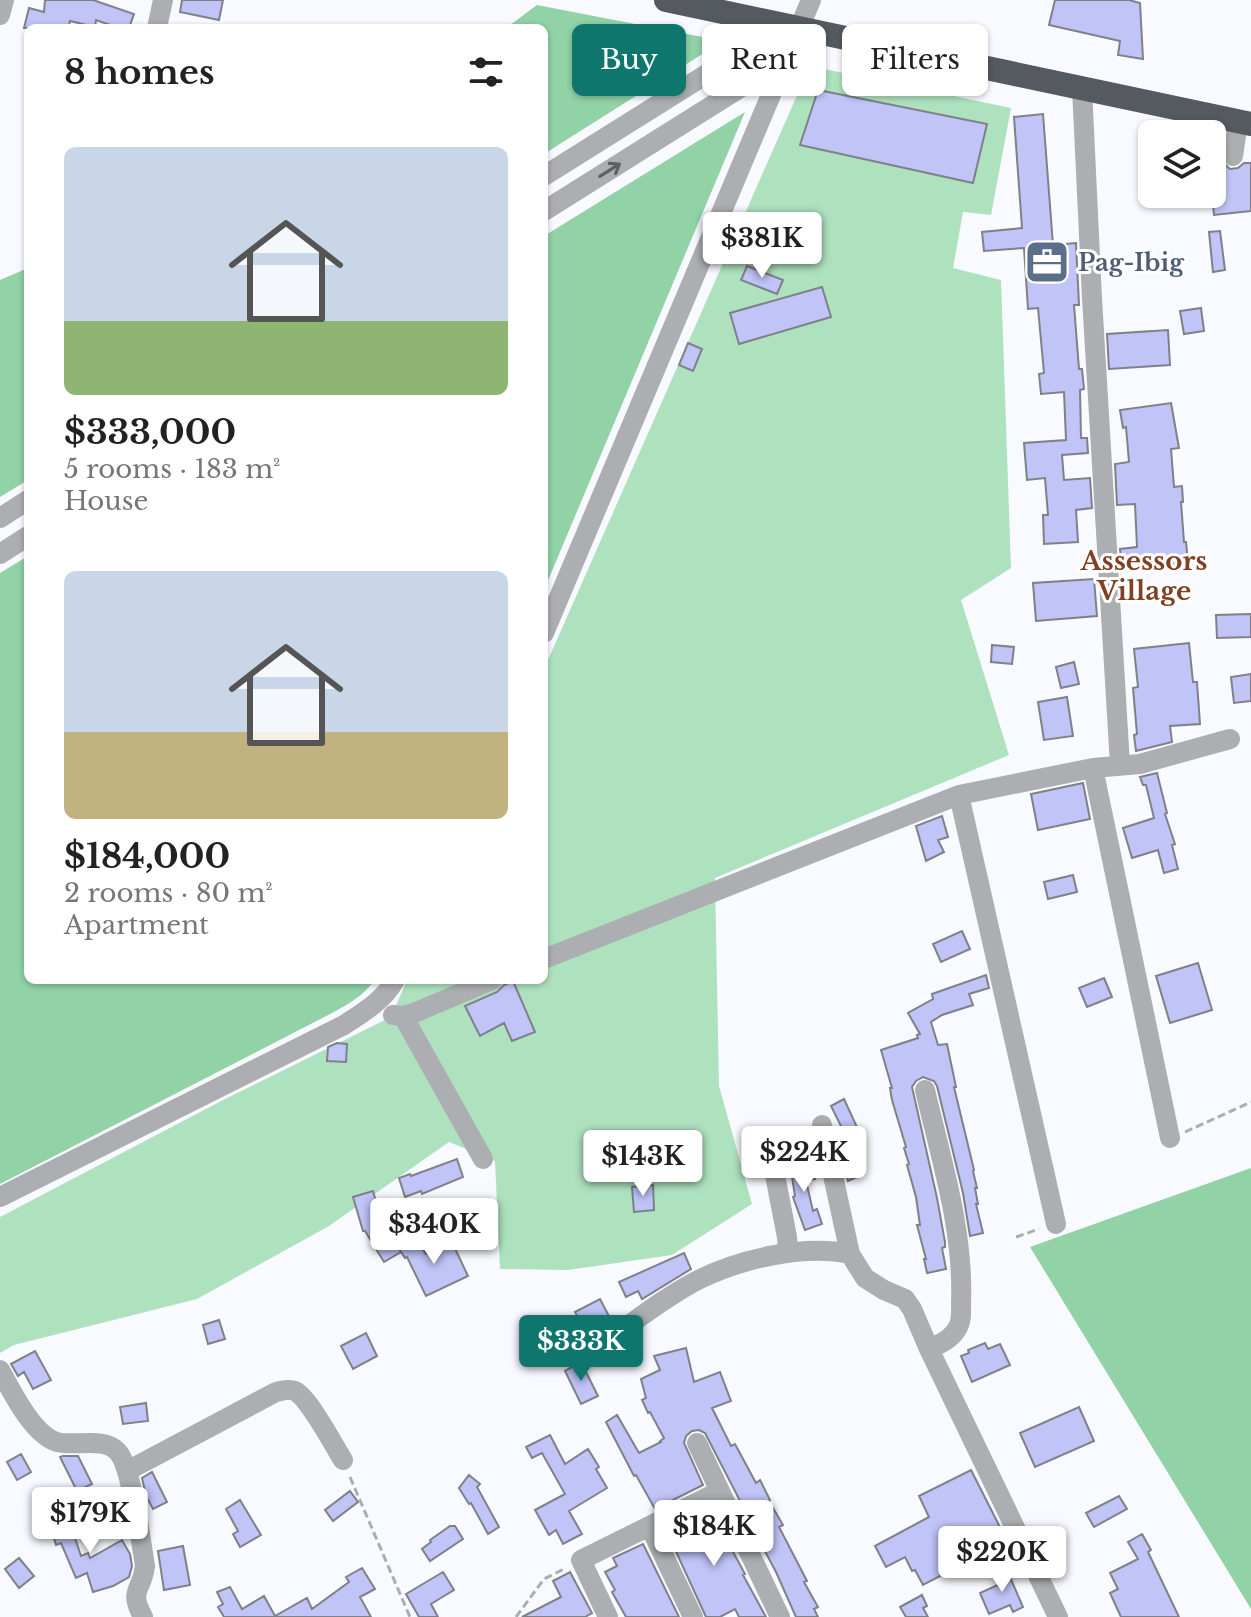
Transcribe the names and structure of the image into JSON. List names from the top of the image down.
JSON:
{
  "districts": ["Assessors Village"],
  "places": {
    "office": ["Pag-Ibig"]
  },
  "page": {
    "chip": ["Buy", "Rent", "Filters"],
    "heading": "8 homes",
    "list": [
      {
        "name": "$333,000",
        "note": "5 rooms · 183 m² · House"
      },
      {
        "name": "$184,000",
        "note": "2 rooms · 80 m² · Apartment"
      }
    ],
    "price": [
      "$381K",
      "$224K",
      "$143K",
      "$340K",
      "$333K",
      "$179K",
      "$184K",
      "$220K"
    ]
  }
}
